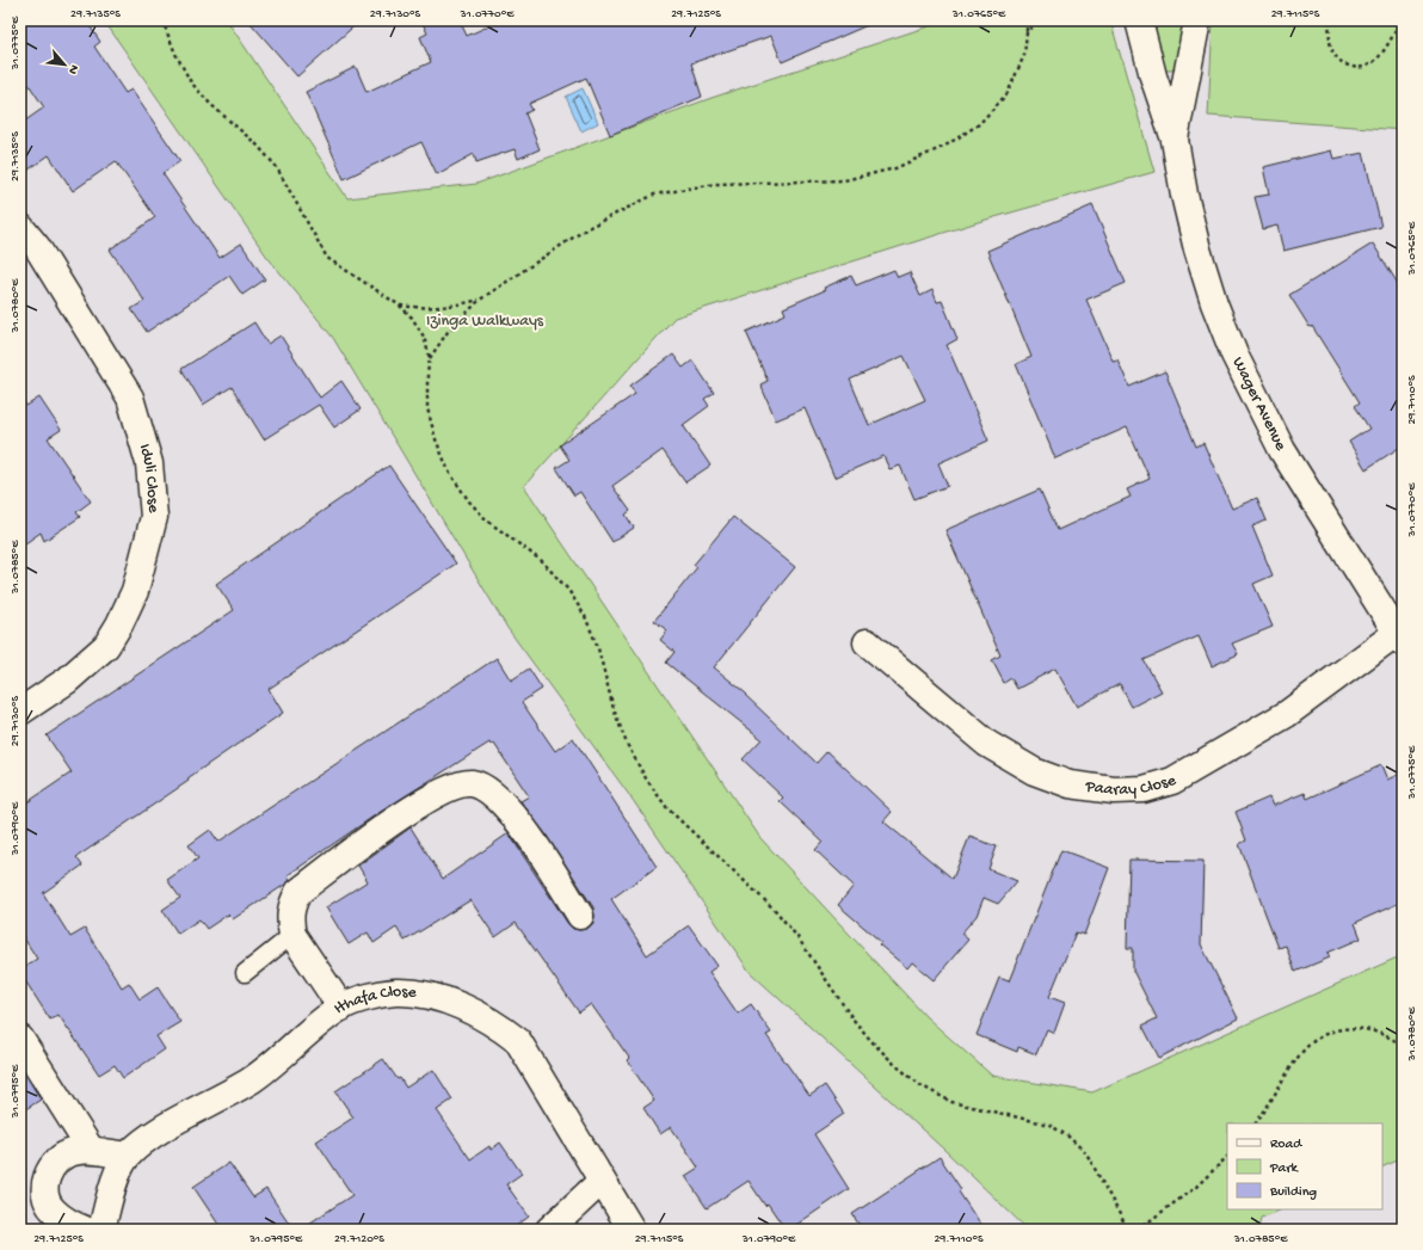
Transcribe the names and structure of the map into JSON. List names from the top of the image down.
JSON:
{
  "streets": {
    "street": [
      "Wager Avenue",
      "Iduli Close",
      "Paaray Close",
      "Ithafa Close"
    ]
  },
  "crossings": [
    ["Wager Avenue", "Paaray Close"]
  ],
  "parks": ["Izinga Walkways"],
  "legend": ["Road", "Park", "Building"],
  "north": "bottom right",
  "coordinates": [
    "29.7135°S",
    "29.7130°S",
    "31.0770°E",
    "29.7125°S",
    "31.0765°E",
    "29.7115°S",
    "31.0775°E",
    "31.0780°E",
    "29.7110°S",
    "31.0785°E",
    "31.0790°E",
    "31.0795°E",
    "29.7120°S"
  ]
}
